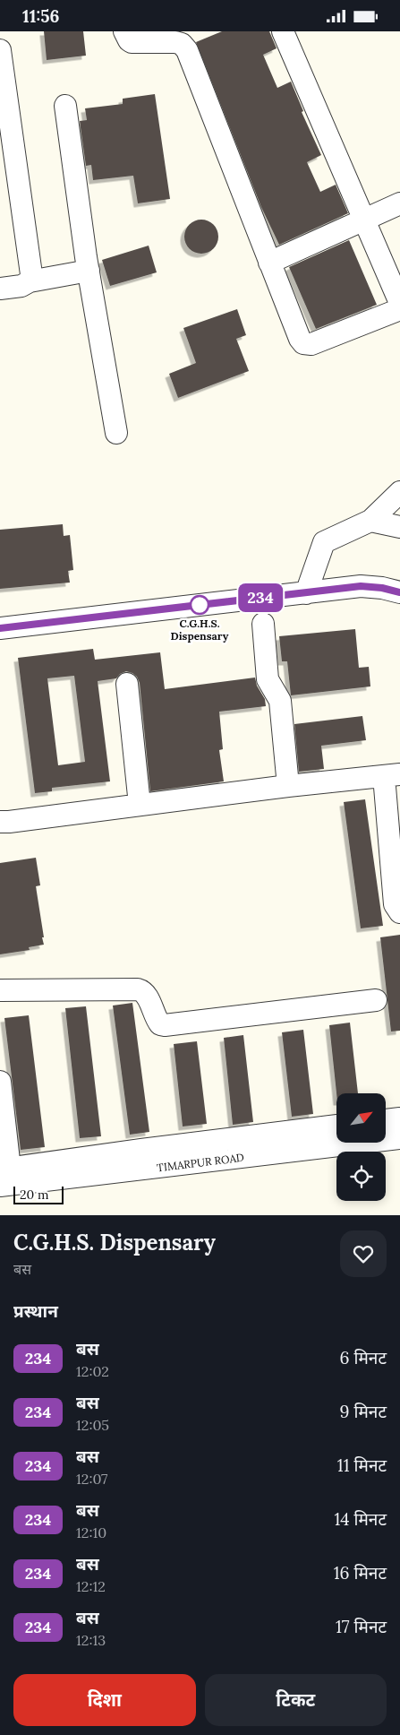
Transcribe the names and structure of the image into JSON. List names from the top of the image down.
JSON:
{
  "streets": {
    "street": ["TIMARPUR ROAD"]
  },
  "places": ["C.G.H.S. Dispensary"],
  "lines": ["bus line 234"],
  "scale_bar": "20 m",
  "north": "top right",
  "page": {
    "status": "11:56",
    "on_map": "234",
    "scale": "20 m",
    "heading": [
      ["C.G.H.S. Dispensary", "बस"],
      "प्रस्थान"
    ],
    "list": [
      {
        "mark": "234",
        "name": "बस",
        "note": "12:02",
        "value": "6 मिनट"
      },
      {
        "mark": "234",
        "name": "बस",
        "note": "12:05",
        "value": "9 मिनट"
      },
      {
        "mark": "234",
        "name": "बस",
        "note": "12:07",
        "value": "11 मिनट"
      },
      {
        "mark": "234",
        "name": "बस",
        "note": "12:10",
        "value": "14 मिनट"
      },
      {
        "mark": "234",
        "name": "बस",
        "note": "12:12",
        "value": "16 मिनट"
      },
      {
        "mark": "234",
        "name": "बस",
        "note": "12:13",
        "value": "17 मिनट"
      }
    ],
    "buttons": ["दिशा", "टिकट"]
  }
}
